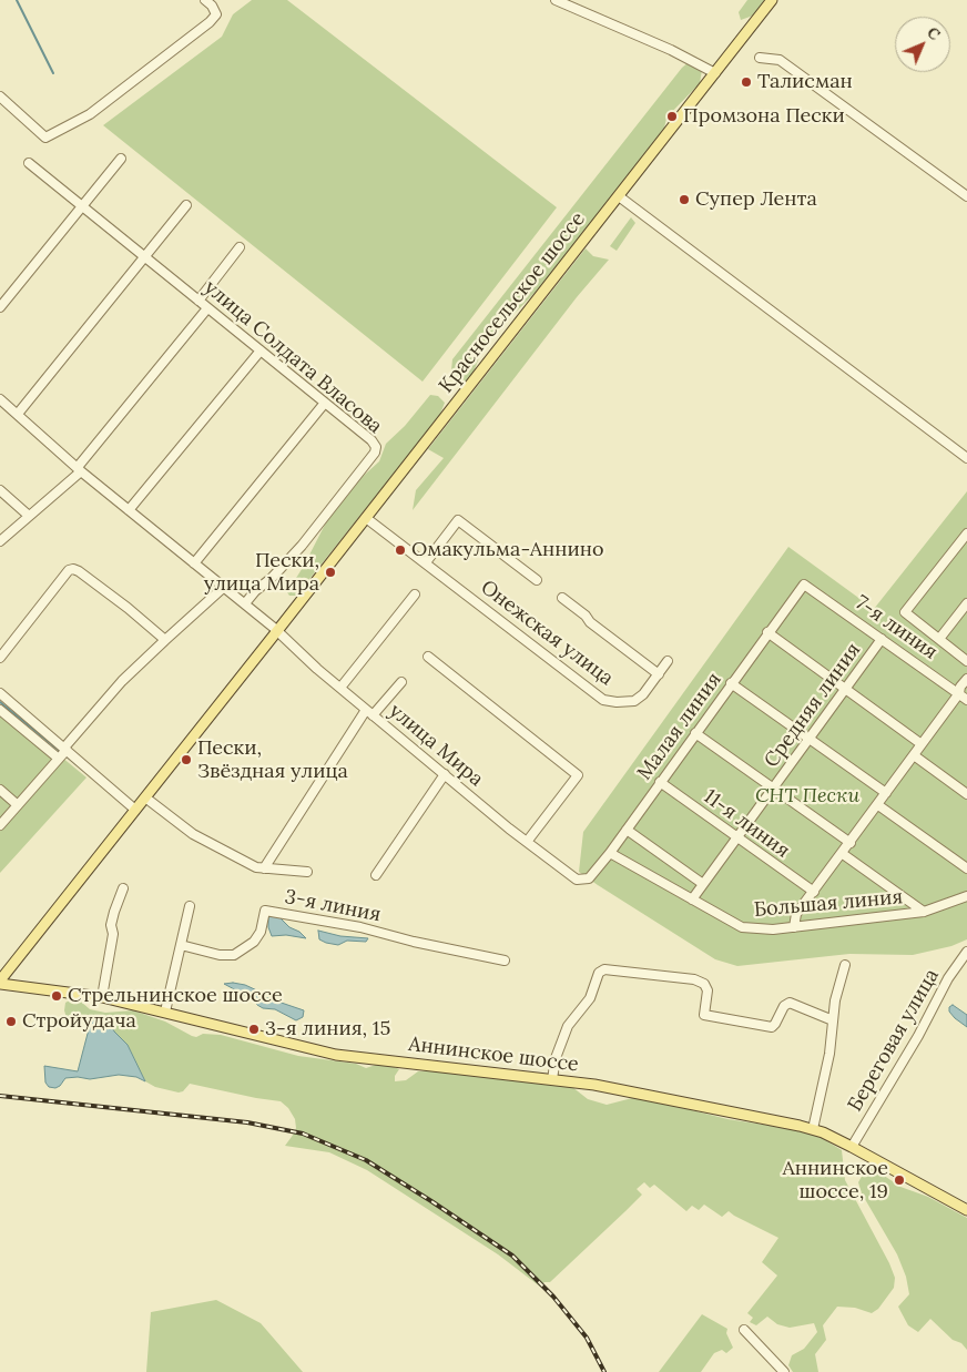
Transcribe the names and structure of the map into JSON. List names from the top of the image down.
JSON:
{
  "streets": {
    "main road": ["Красносельское шоссе", "Аннинское шоссе"],
    "street": [
      "улица Солдата Власова",
      "7-я линия",
      "Онежская улица",
      "Средняя линия",
      "Малая линия",
      "улица Мира",
      "11-я линия",
      "Большая линия",
      "3-я линия",
      "Береговая улица"
    ]
  },
  "crossings": [
    ["Красносельское шоссе", "Онежская улица"],
    ["Красносельское шоссе", "улица Мира"],
    ["улица Солдата Власова", "улица Мира"],
    ["7-я линия", "Средняя линия"],
    ["7-я линия", "Малая линия"],
    ["Средняя линия", "11-я линия"],
    ["Средняя линия", "Большая линия"],
    ["Малая линия", "улица Мира"],
    ["Малая линия", "11-я линия"],
    ["Малая линия", "Большая линия"],
    ["Береговая улица", "Аннинское шоссе"]
  ],
  "parks": ["СНТ Пески"],
  "places": [
    "Талисман",
    "Промзона Пески",
    "Супер Лента",
    "Омакульма-Аннино",
    "Пески, улица Мира",
    "Пески, Звёздная улица",
    "Стрельнинское шоссе",
    "Стройудача",
    "3-я линия, 15",
    "Аннинское шоссе, 19"
  ],
  "north": "top right"
}
